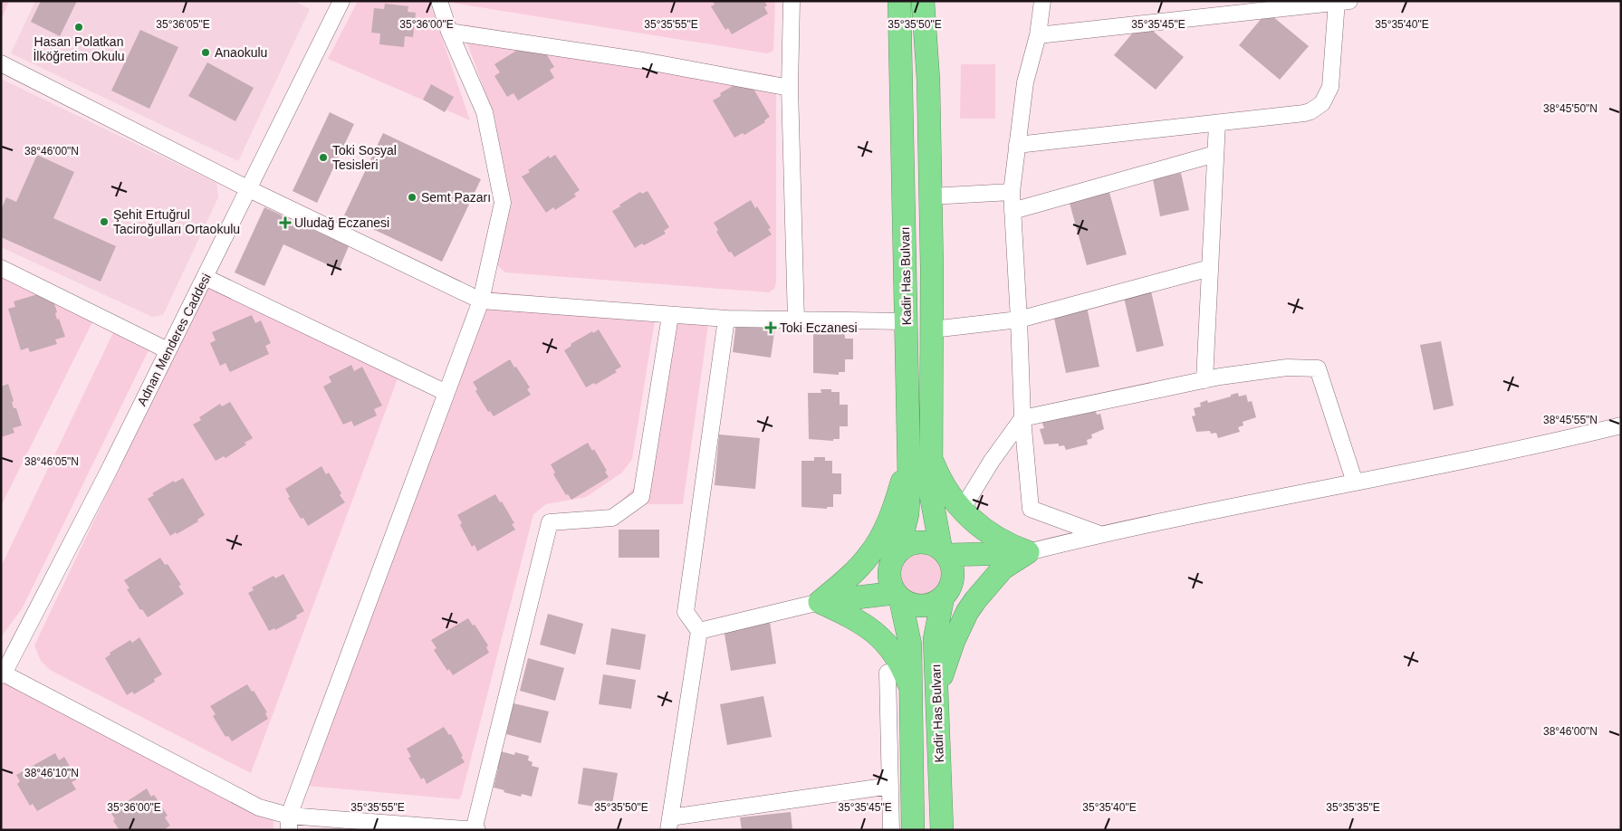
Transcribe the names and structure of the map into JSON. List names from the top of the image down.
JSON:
{
  "streets": {
    "highway": ["Kadir Has Bulvarı"],
    "street": ["Adnan Menderes Caddesi"]
  },
  "places": {
    "other": [
      "Hasan Polatkan İlköğretim Okulu",
      "Anaokulu",
      "Toki Sosyal Tesisleri",
      "Semt Pazarı",
      "Şehit Ertuğrul Taciroğulları Ortaokulu"
    ],
    "health": ["Uludağ Eczanesi", "Toki Eczanesi"]
  },
  "coordinates": [
    "35°36'05\"E",
    "35°36'00\"E",
    "35°35'55\"E",
    "35°35'50\"E",
    "35°35'45\"E",
    "35°35'40\"E",
    "38°45'50\"N",
    "38°46'00\"N",
    "38°45'55\"N",
    "38°46'05\"N",
    "38°46'10\"N",
    "35°35'35\"E"
  ]
}
